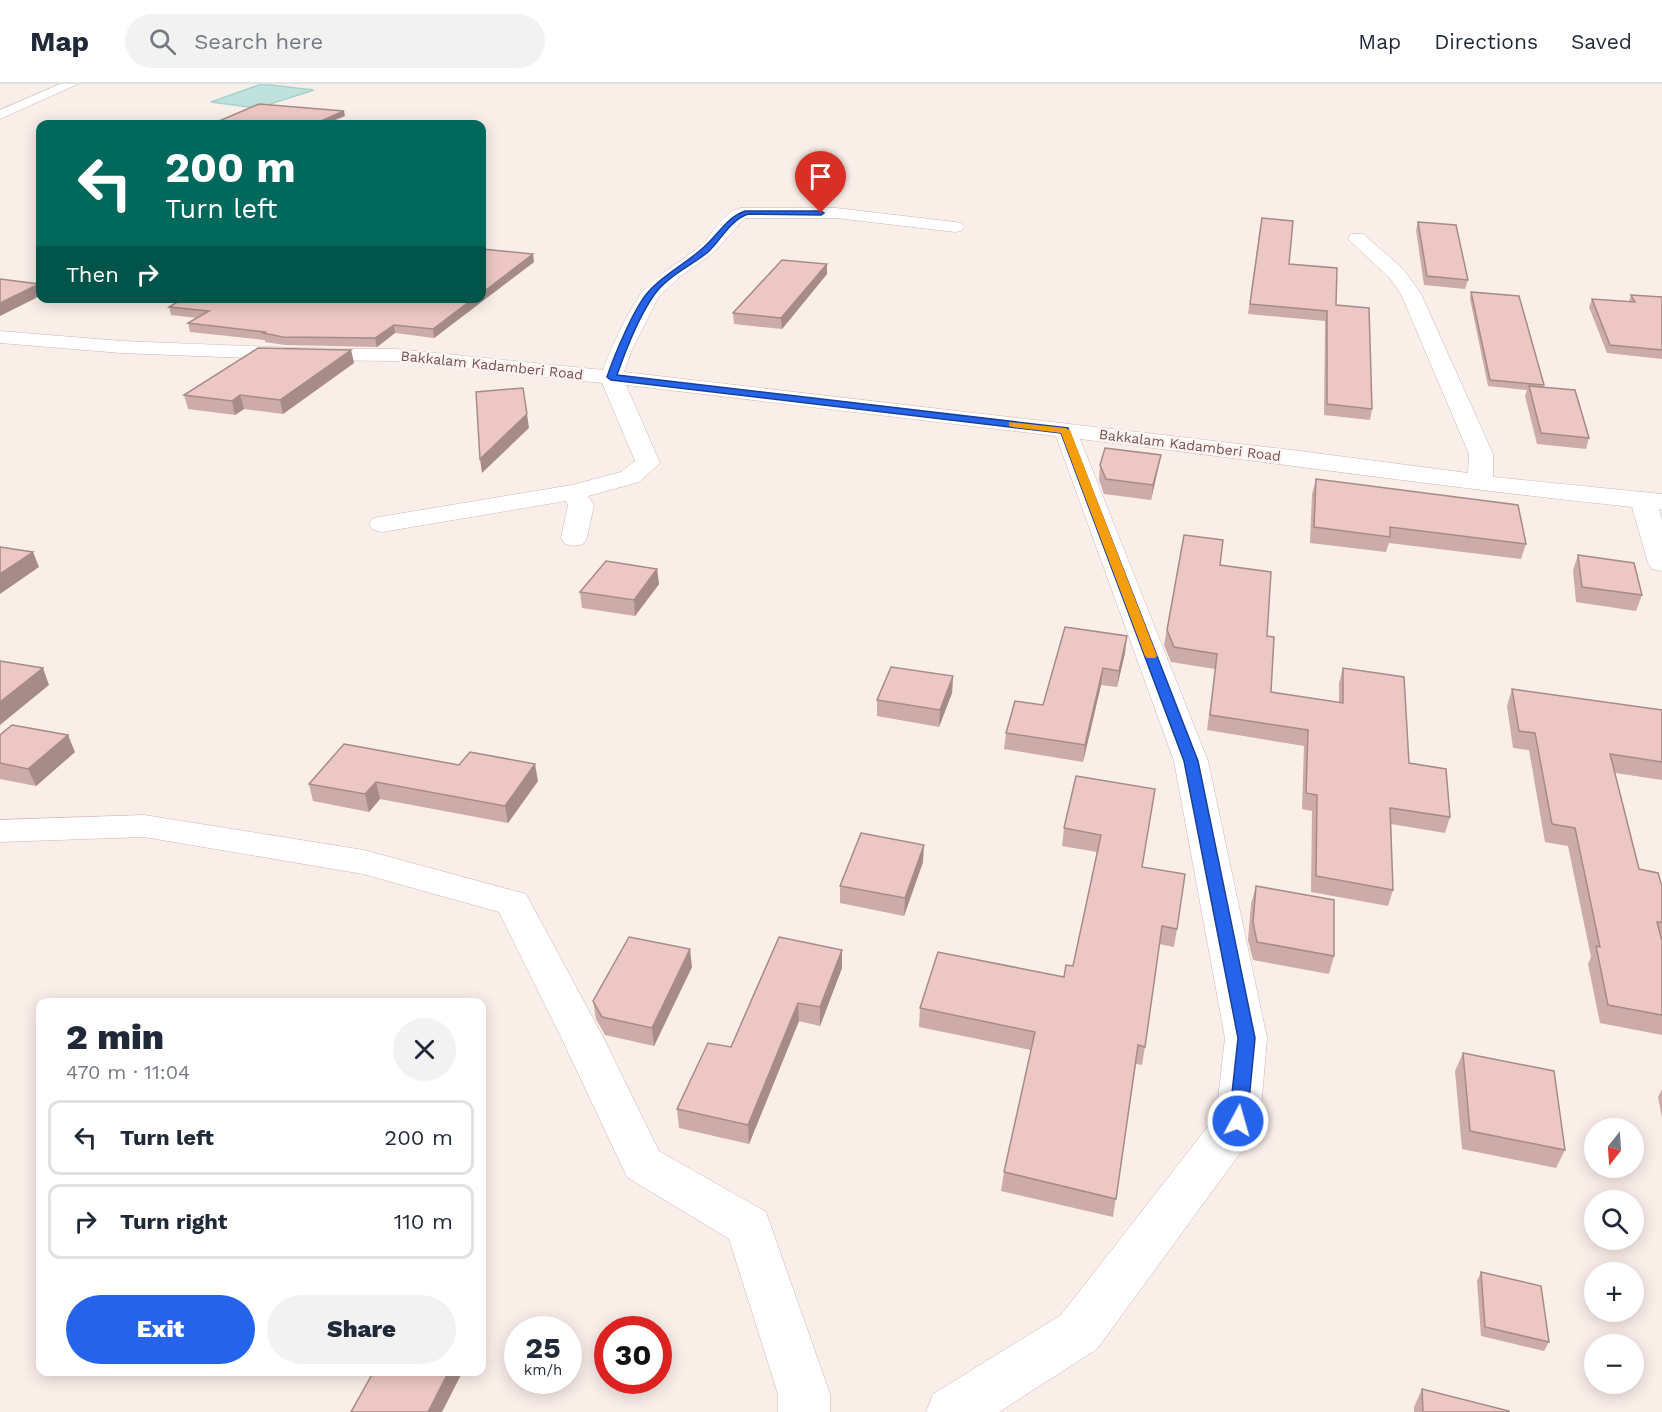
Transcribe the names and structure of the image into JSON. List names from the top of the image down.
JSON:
{
  "streets": {
    "street": ["Bakkalam Kadamberi Road"]
  },
  "north": "bottom",
  "page": {
    "header": "Map",
    "search": "Search here",
    "nav": ["Map", "Directions", "Saved"],
    "turn": ["200 m", "Turn left"],
    "then": "Then",
    "heading": ["2 min", "470 m · 11:04"],
    "list": [
      {
        "name": "Turn left",
        "value": "200 m"
      },
      {
        "name": "Turn right",
        "value": "110 m"
      }
    ],
    "map_buttons": ["+", "−"],
    "buttons": ["Exit", "Share"],
    "speed": "25 km/h",
    "limit": "30"
  }
}
